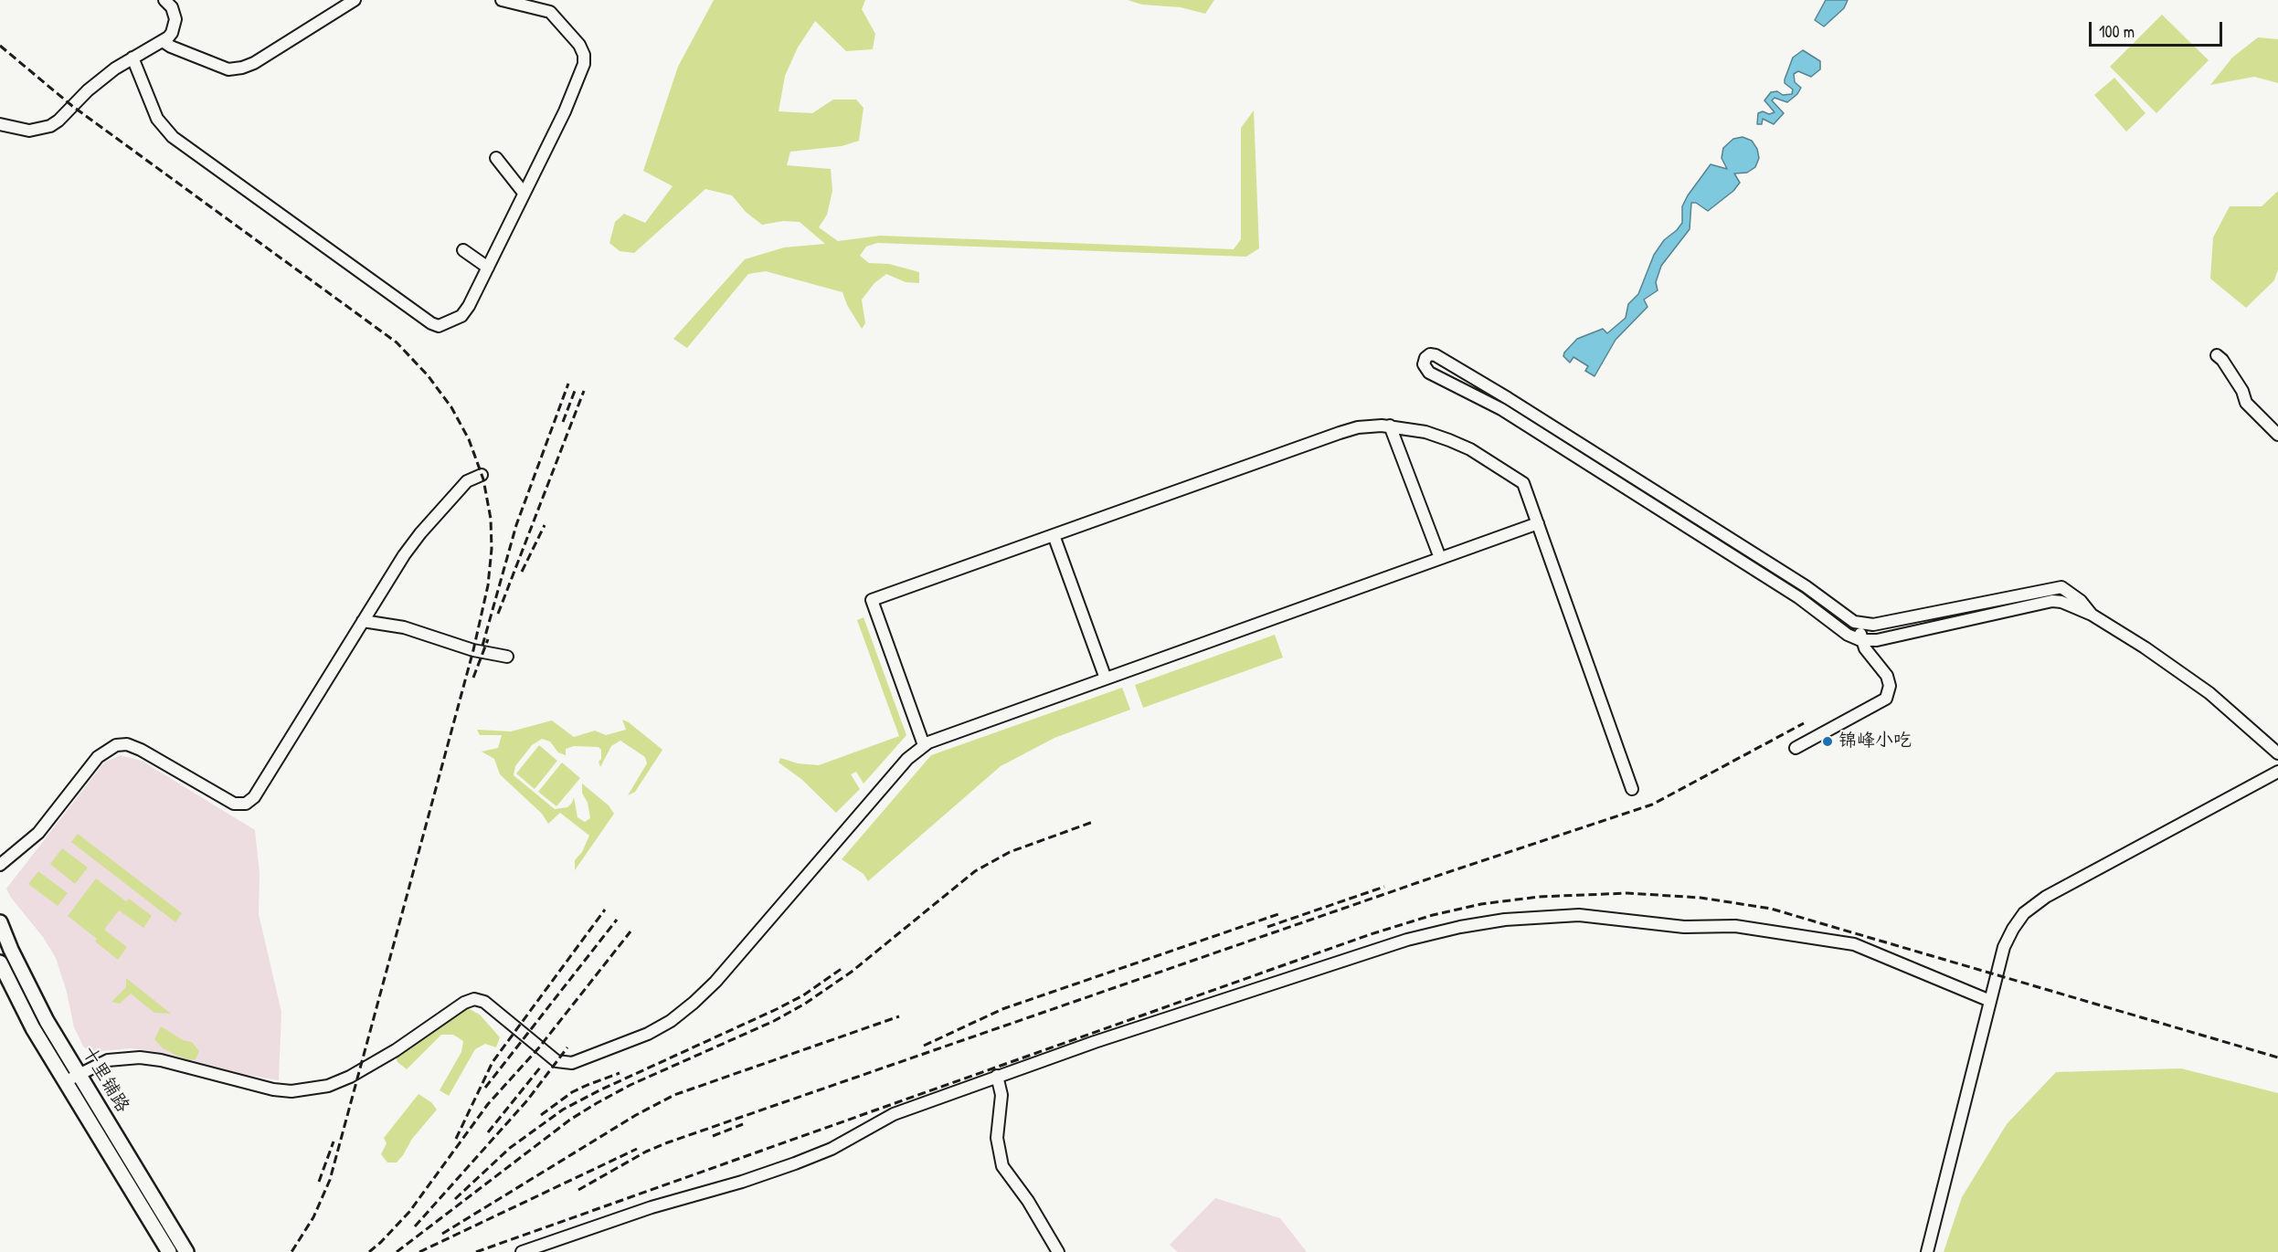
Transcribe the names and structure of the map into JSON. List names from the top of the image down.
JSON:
{
  "streets": {
    "main road": ["十里铺路"]
  },
  "places": ["锦峰小吃"],
  "scale_bar": "100 m"
}
